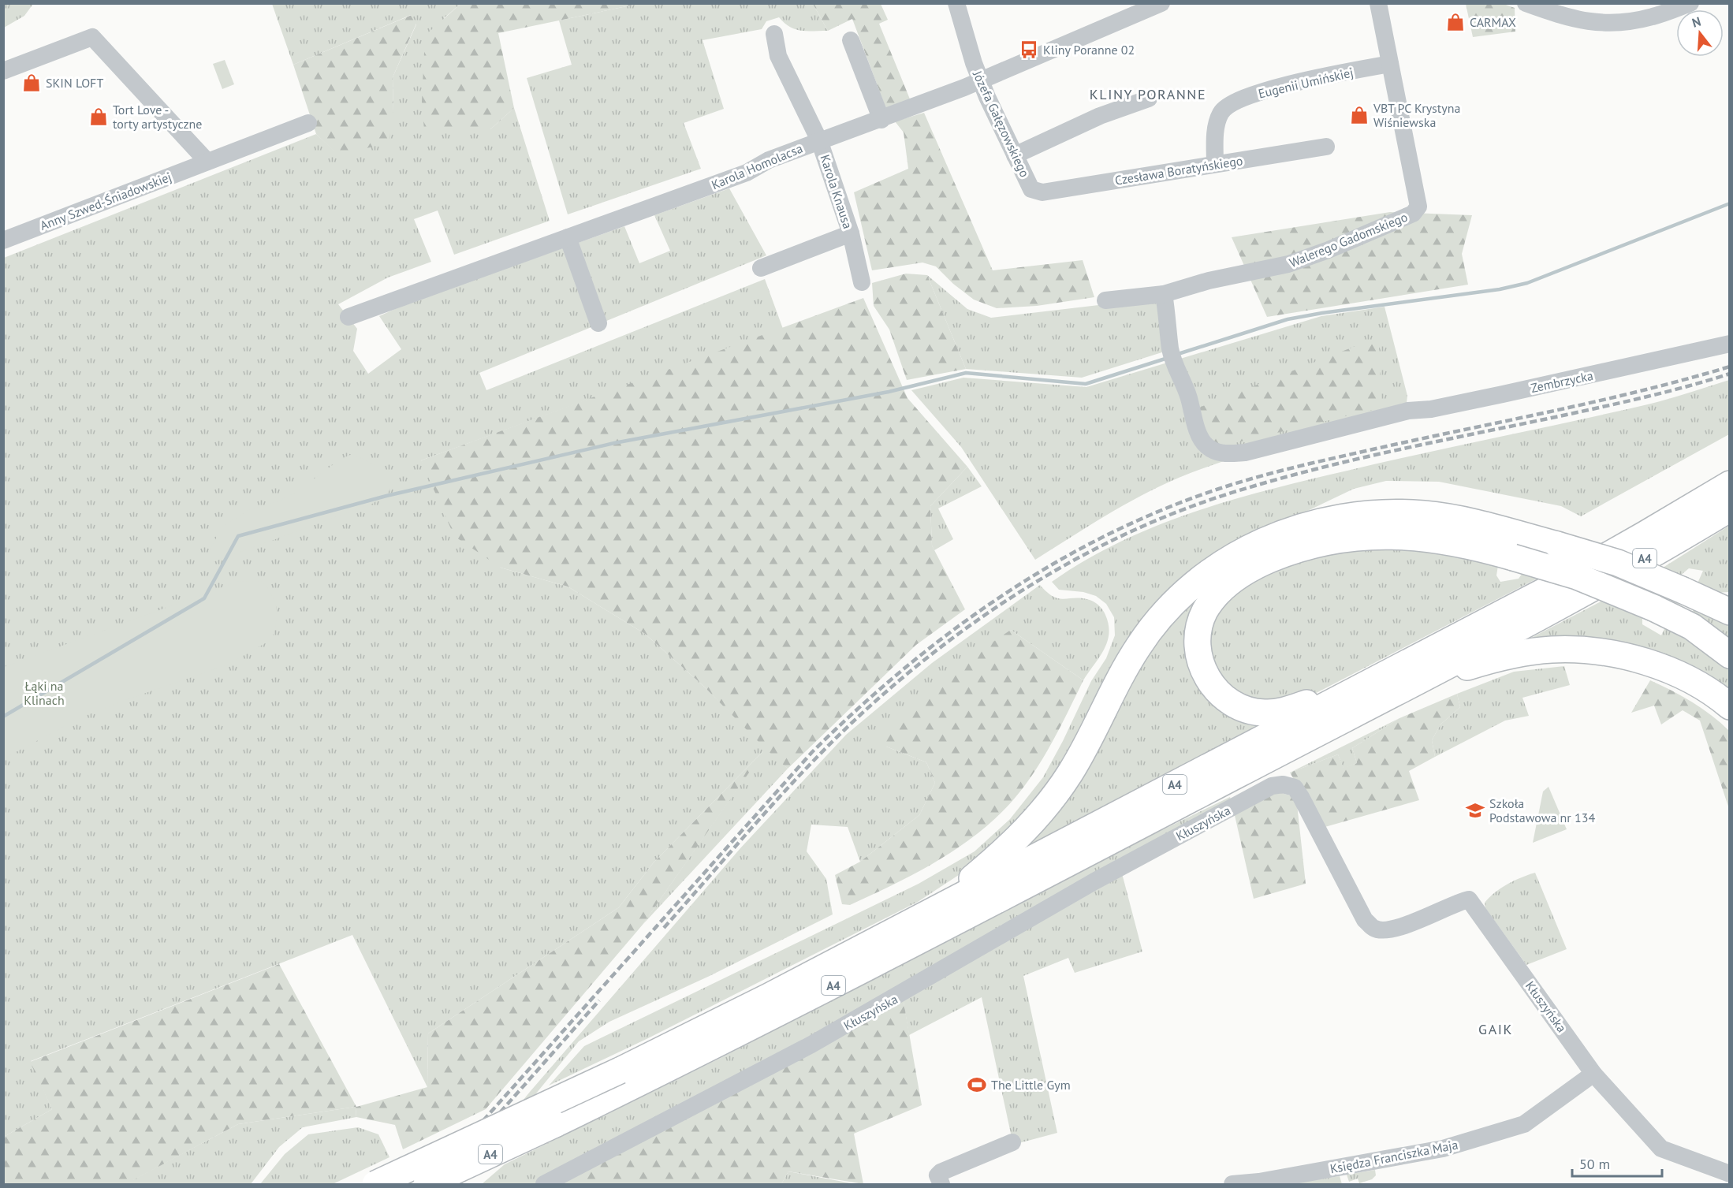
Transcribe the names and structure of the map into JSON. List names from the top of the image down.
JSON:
{
  "streets": {
    "highway": ["A4"],
    "street": [
      "Eugenii Umińskiej",
      "Józefa Gałęzowskiego",
      "Karola Homolacsa",
      "Czesława Boratyńskiego",
      "Karola Knausa",
      "Anny Szwed-Śniadowskiej",
      "Walerego Gadomskiego",
      "Zembrzycka",
      "Kłuszyńska",
      "Księdza Franciszka Maja"
    ]
  },
  "crossings": [
    ["Eugenii Umińskiej", "Czesława Boratyńskiego"],
    ["Eugenii Umińskiej", "Walerego Gadomskiego"],
    ["Józefa Gałęzowskiego", "Karola Homolacsa"],
    ["Józefa Gałęzowskiego", "Czesława Boratyńskiego"],
    ["Karola Homolacsa", "Karola Knausa"],
    ["Walerego Gadomskiego", "Zembrzycka"],
    ["Kłuszyńska", "Księdza Franciszka Maja"]
  ],
  "districts": ["KLINY PORANNE", "GAIK"],
  "parks": ["Łąki na Klinach"],
  "places": {
    "shop": [
      "CARMAX",
      "SKIN LOFT",
      "VBT PC Krystyna Wiśniewska",
      "Tort Love - torty artystyczne"
    ],
    "bus stop": ["Kliny Poranne 02"],
    "school or university": ["Szkoła Podstawowa nr 134"],
    "sports": ["The Little Gym"]
  },
  "scale_bar": "50 m",
  "north": "top"
}
